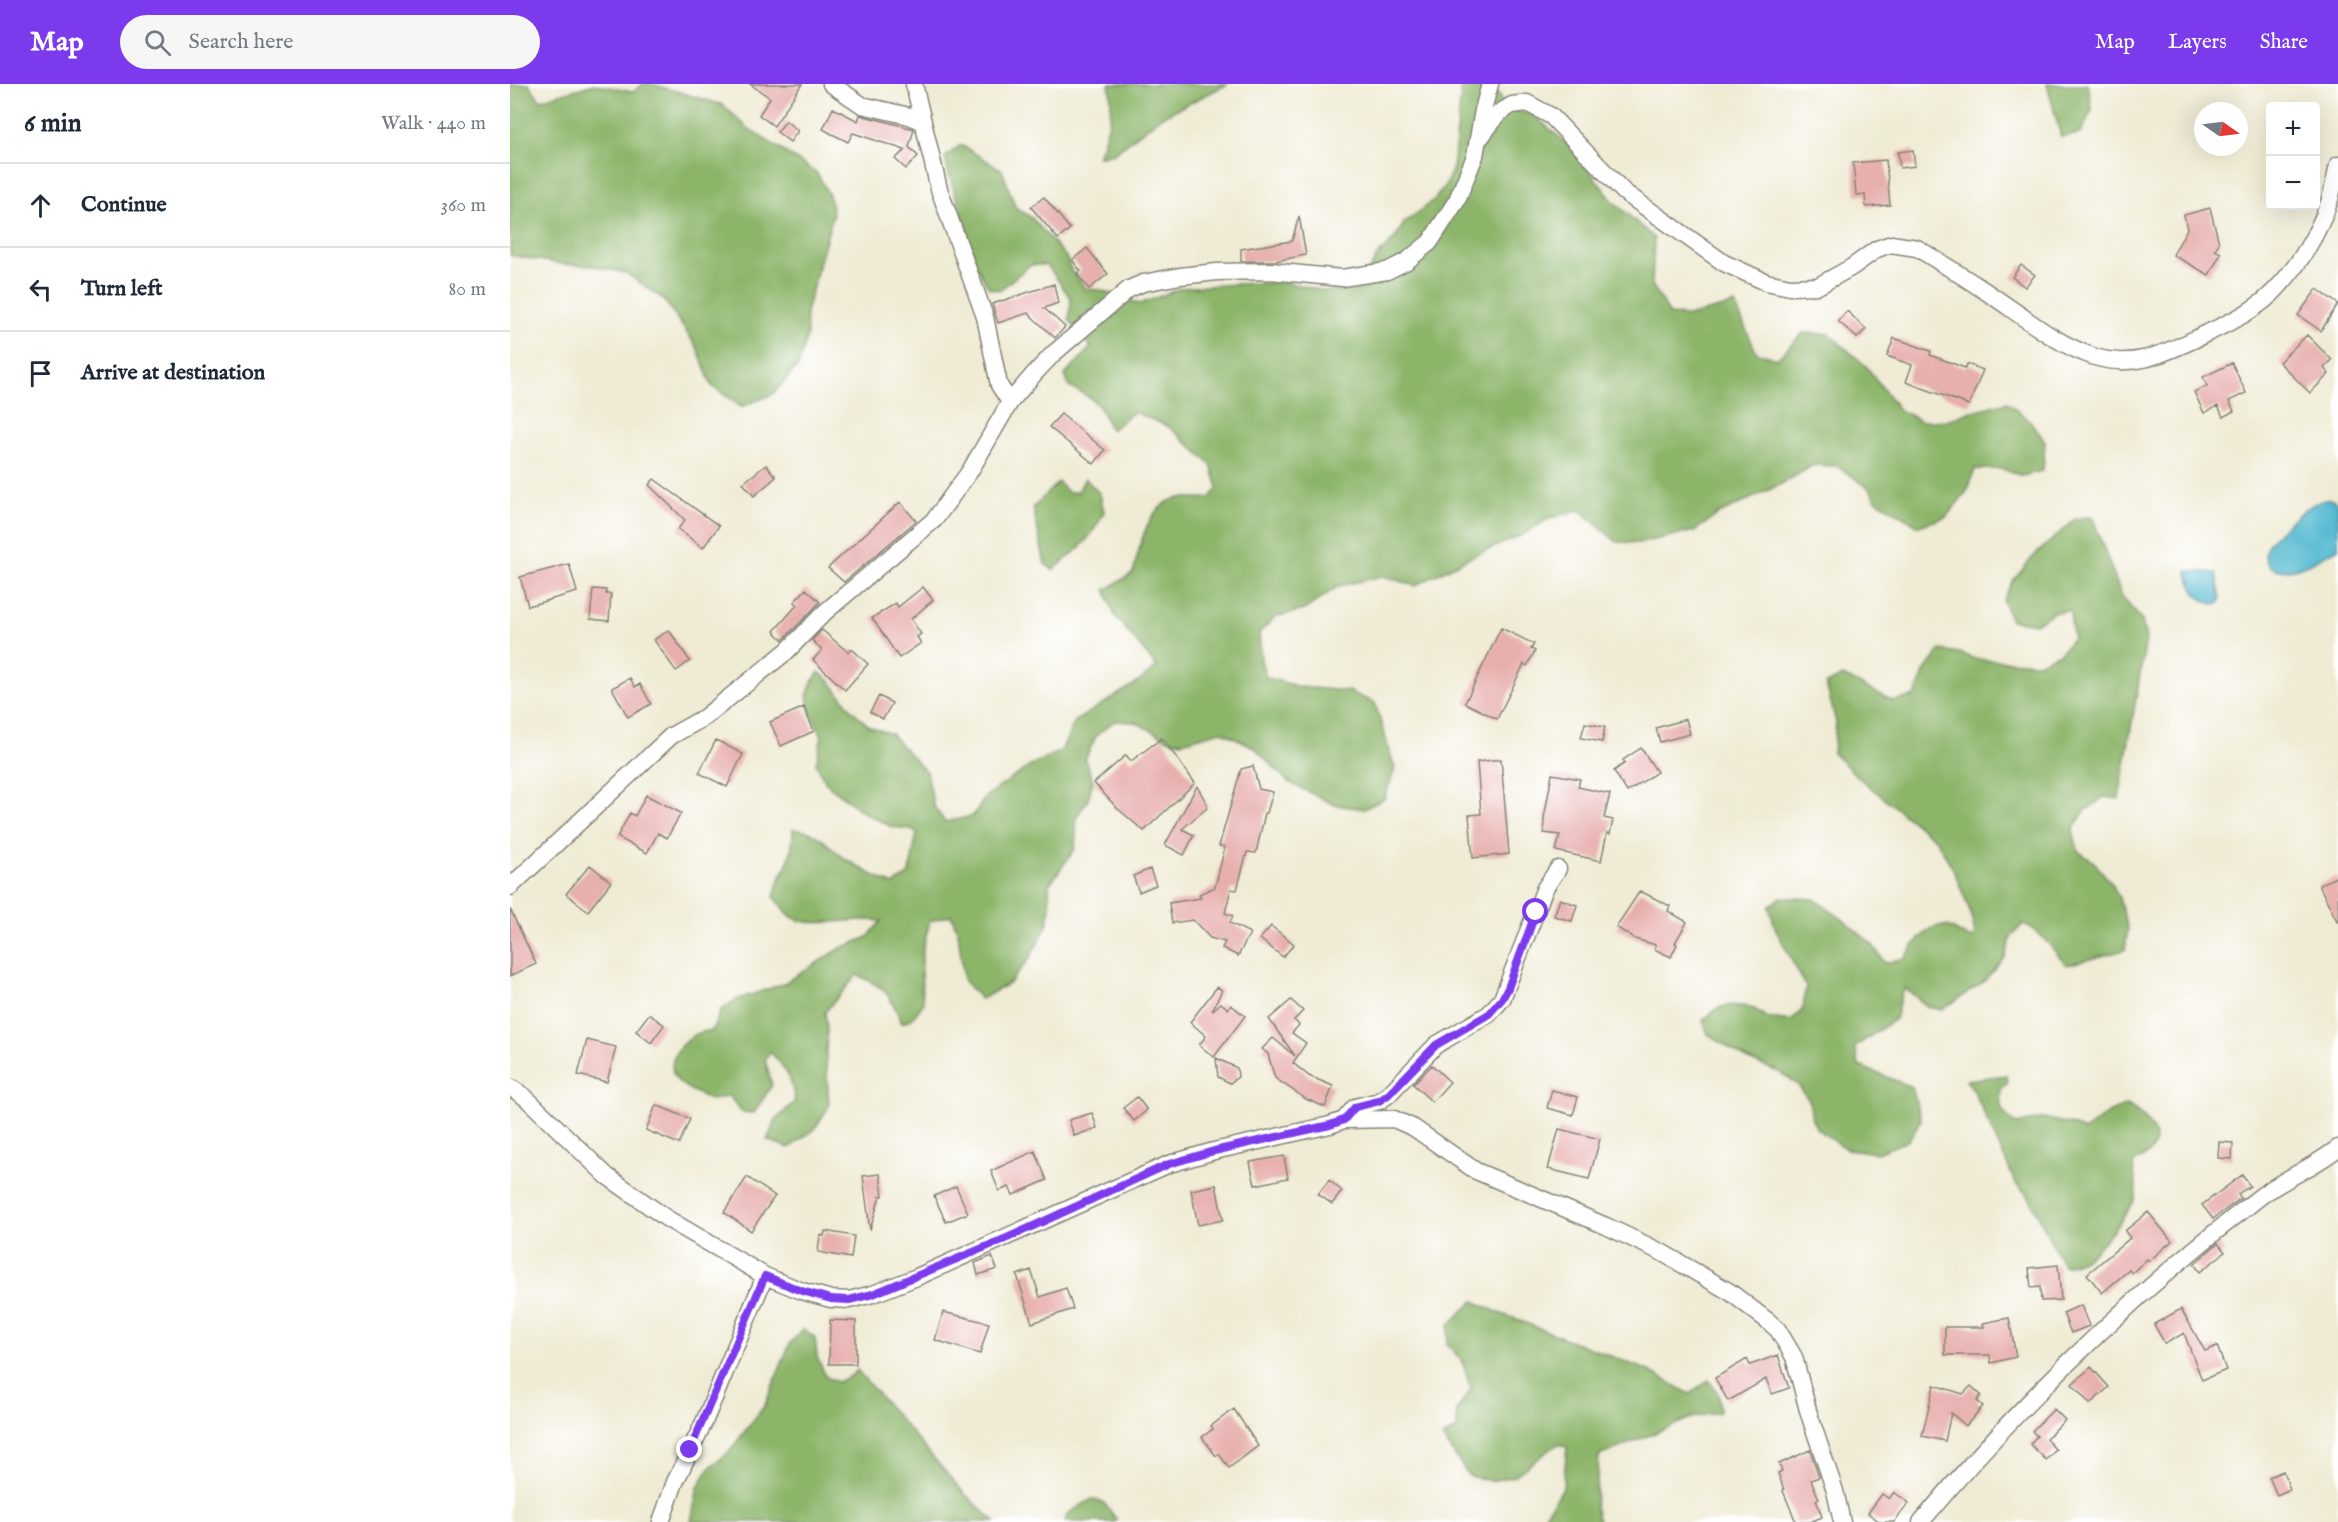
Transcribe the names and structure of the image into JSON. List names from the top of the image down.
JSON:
{
  "north": "right",
  "page": {
    "header": "Map",
    "search": "Search here",
    "nav": ["Map", "Layers", "Share"],
    "heading": ["6 min", "Walk · 440 m"],
    "map_buttons": ["+", "−"],
    "list": [
      ["Continue", "360 m"],
      ["Turn left", "80 m"],
      "Arrive at destination"
    ]
  }
}
